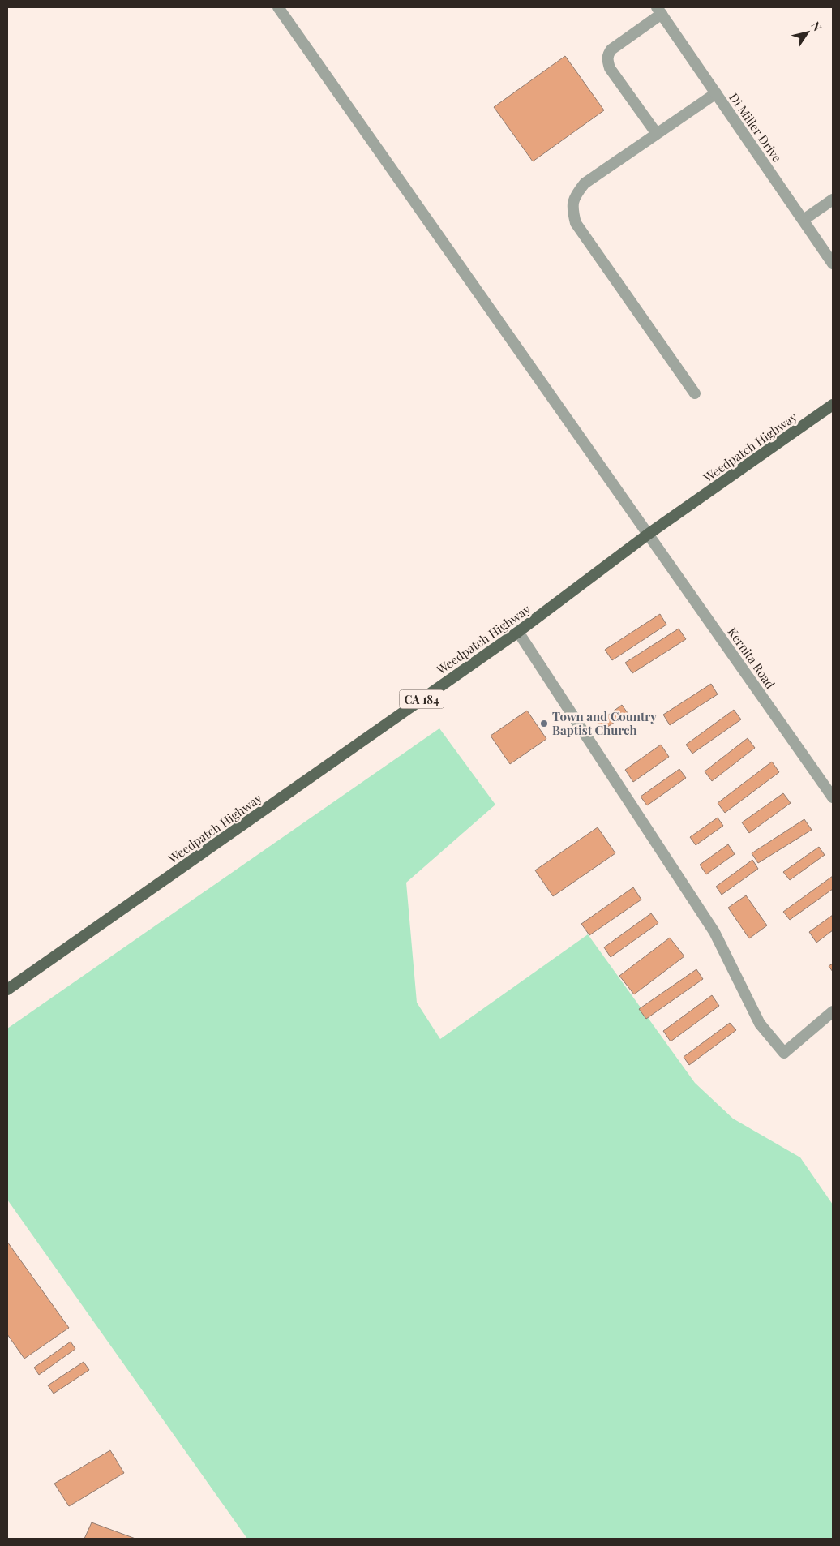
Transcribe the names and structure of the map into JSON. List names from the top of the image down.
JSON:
{
  "streets": {
    "main road": ["Weedpatch Highway", "CA 184"],
    "street": ["Di Miller Drive", "Kernita Road"]
  },
  "crossings": [
    ["Weedpatch Highway", "Kernita Road"]
  ],
  "places": ["Town and Country Baptist Church"],
  "north": "top right"
}
